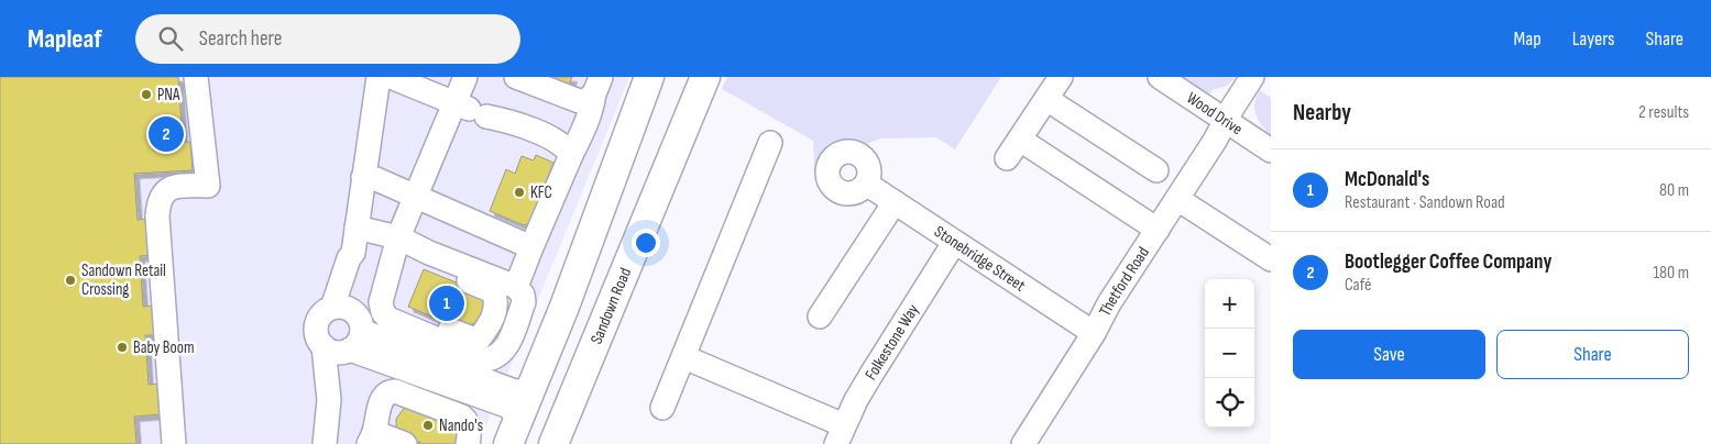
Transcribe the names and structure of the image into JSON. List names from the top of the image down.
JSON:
{
  "streets": {
    "main road": ["Sandown Road"],
    "street": [
      "Wood Drive",
      "Stonebridge Street",
      "Thetford Road",
      "Folkestone Way"
    ]
  },
  "crossings": [
    ["Wood Drive", "Thetford Road"],
    ["Stonebridge Street", "Thetford Road"],
    ["Stonebridge Street", "Folkestone Way"]
  ],
  "places": [
    "PNA",
    "KFC",
    "Sandown Retail Crossing",
    "Baby Boom",
    "Nando's"
  ],
  "page": {
    "header": "Mapleaf",
    "search": "Search here",
    "nav": ["Map", "Layers", "Share"],
    "heading": ["Nearby", "2 results"],
    "pins": ["2", "1"],
    "list": [
      {
        "mark": "1",
        "name": "McDonald's",
        "note": "Restaurant · Sandown Road",
        "value": "80 m"
      },
      {
        "mark": "2",
        "name": "Bootlegger Coffee Company",
        "note": "Café",
        "value": "180 m"
      }
    ],
    "map_buttons": ["+", "−"],
    "buttons": ["Save", "Share"]
  }
}
